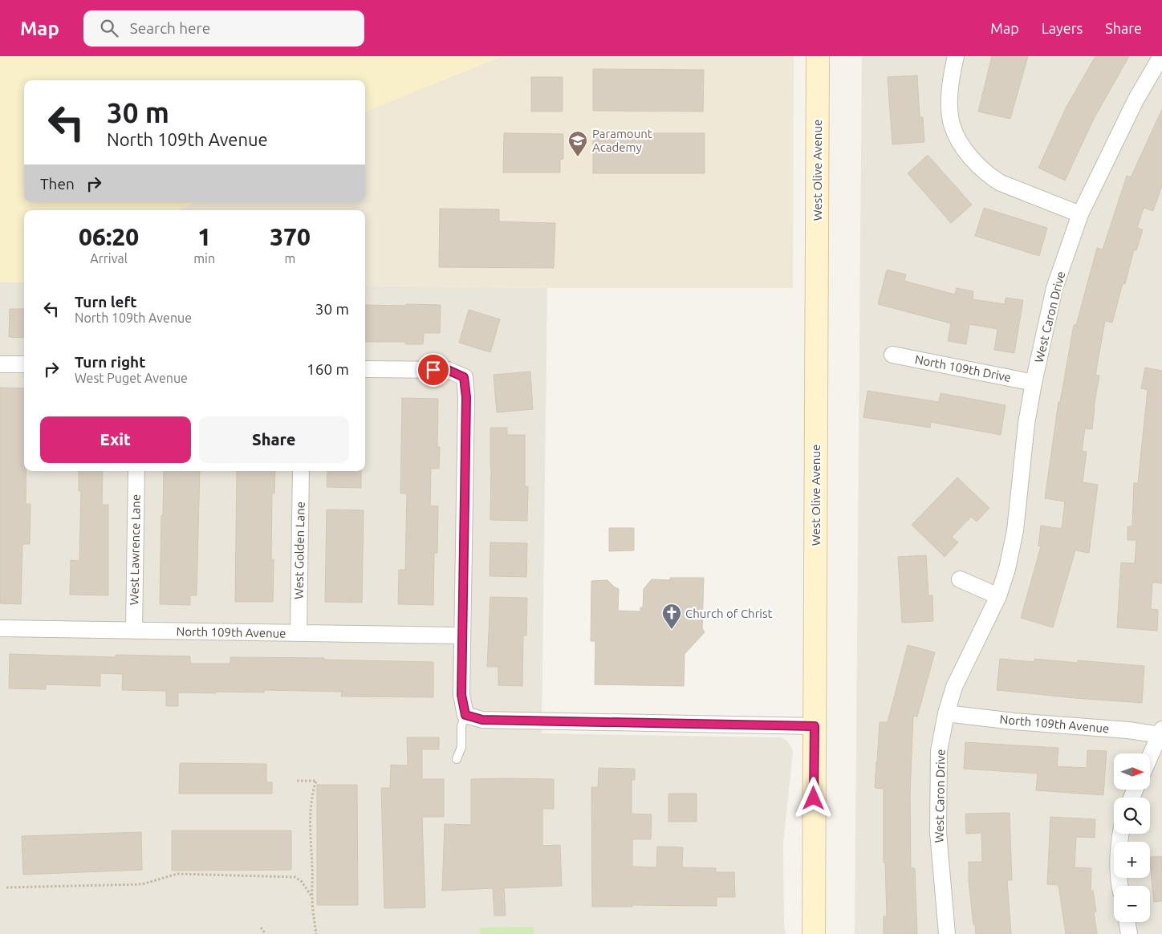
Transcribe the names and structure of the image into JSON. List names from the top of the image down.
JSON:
{
  "streets": {
    "main road": ["West Olive Avenue"],
    "street": [
      "West Caron Drive",
      "North 109th Drive",
      "West Lawrence Lane",
      "West Golden Lane",
      "North 109th Avenue"
    ]
  },
  "crossings": [
    ["West Caron Drive", "North 109th Drive"],
    ["West Caron Drive", "North 109th Avenue"],
    ["West Lawrence Lane", "North 109th Avenue"],
    ["West Golden Lane", "North 109th Avenue"]
  ],
  "places": {
    "school or university": ["Paramount Academy"],
    "church": ["Church of Christ"]
  },
  "north": "right",
  "page": {
    "header": "Map",
    "search": "Search here",
    "nav": ["Map", "Layers", "Share"],
    "turn": ["30 m", "North 109th Avenue"],
    "then": "Then",
    "eta": [
      "06:20",
      "Arrival",
      "1",
      "min",
      "370",
      "m"
    ],
    "list": [
      {
        "name": "Turn left",
        "note": "North 109th Avenue",
        "value": "30 m"
      },
      {
        "name": "Turn right",
        "note": "West Puget Avenue",
        "value": "160 m"
      }
    ],
    "buttons": ["Exit", "Share"],
    "map_buttons": ["+", "−"]
  }
}
